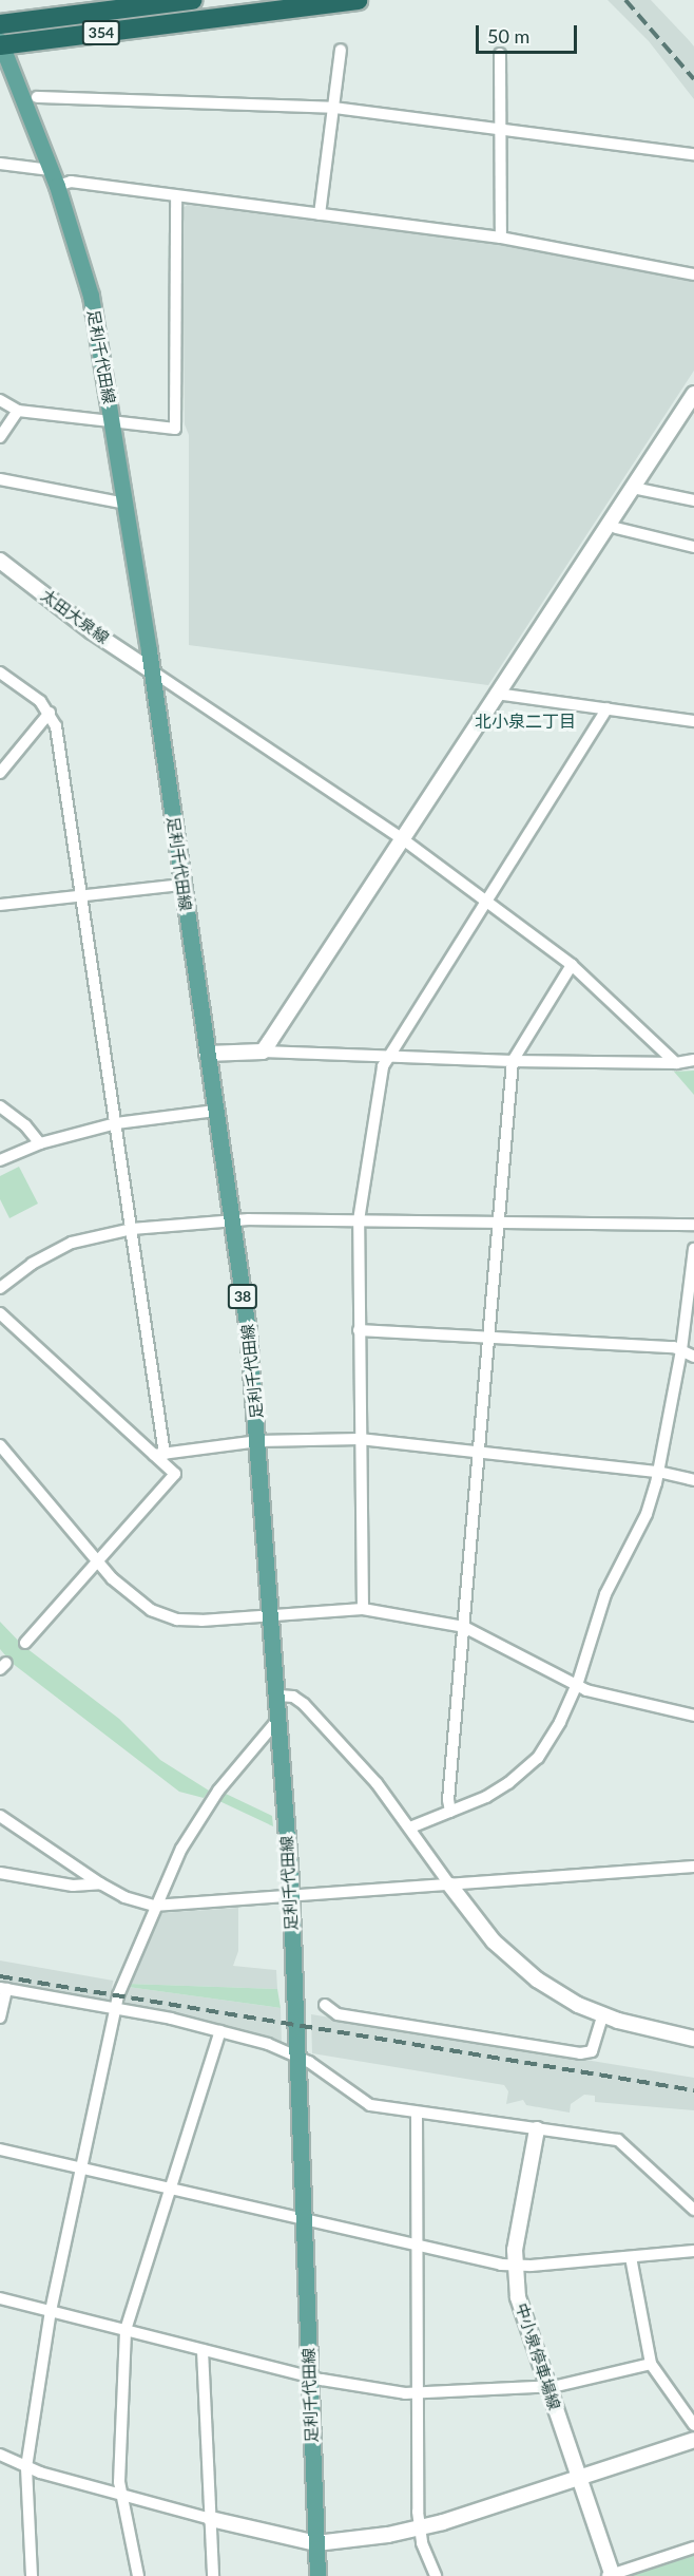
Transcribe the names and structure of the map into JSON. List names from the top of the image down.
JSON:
{
  "streets": {
    "highway": ["354"],
    "main road": ["足利千代田線", "38"],
    "street": ["太田大泉線", "中小泉停車場線"]
  },
  "crossings": [
    ["354", "足利千代田線"],
    ["足利千代田線", "太田大泉線"]
  ],
  "districts": ["北小泉二丁目"],
  "scale_bar": "50 m"
}
